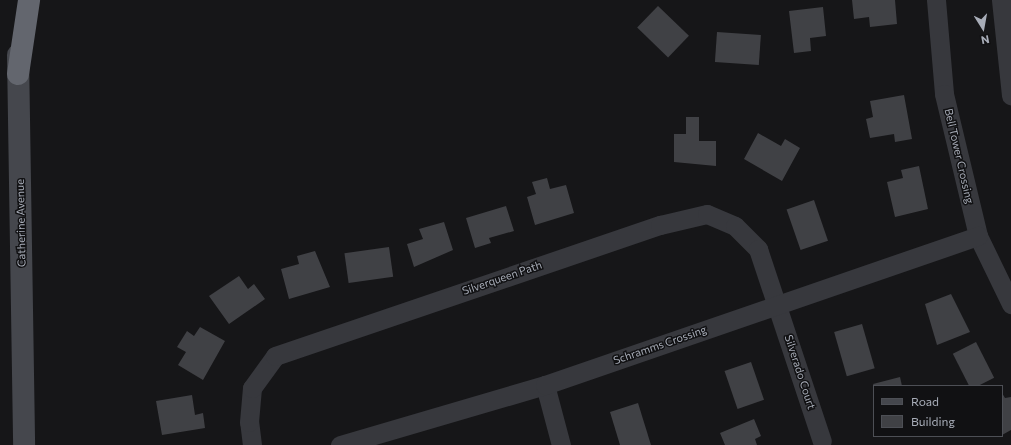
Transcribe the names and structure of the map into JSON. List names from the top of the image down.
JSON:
{
  "streets": {
    "street": [
      "Bell Tower Crossing",
      "Catherine Avenue",
      "Silverqueen Path",
      "Schramms Crossing",
      "Silverado Court"
    ]
  },
  "crossings": [
    ["Bell Tower Crossing", "Schramms Crossing"],
    ["Silverqueen Path", "Schramms Crossing"],
    ["Silverqueen Path", "Silverado Court"],
    ["Schramms Crossing", "Silverado Court"]
  ],
  "legend": ["Road", "Building"],
  "north": "bottom"
}
